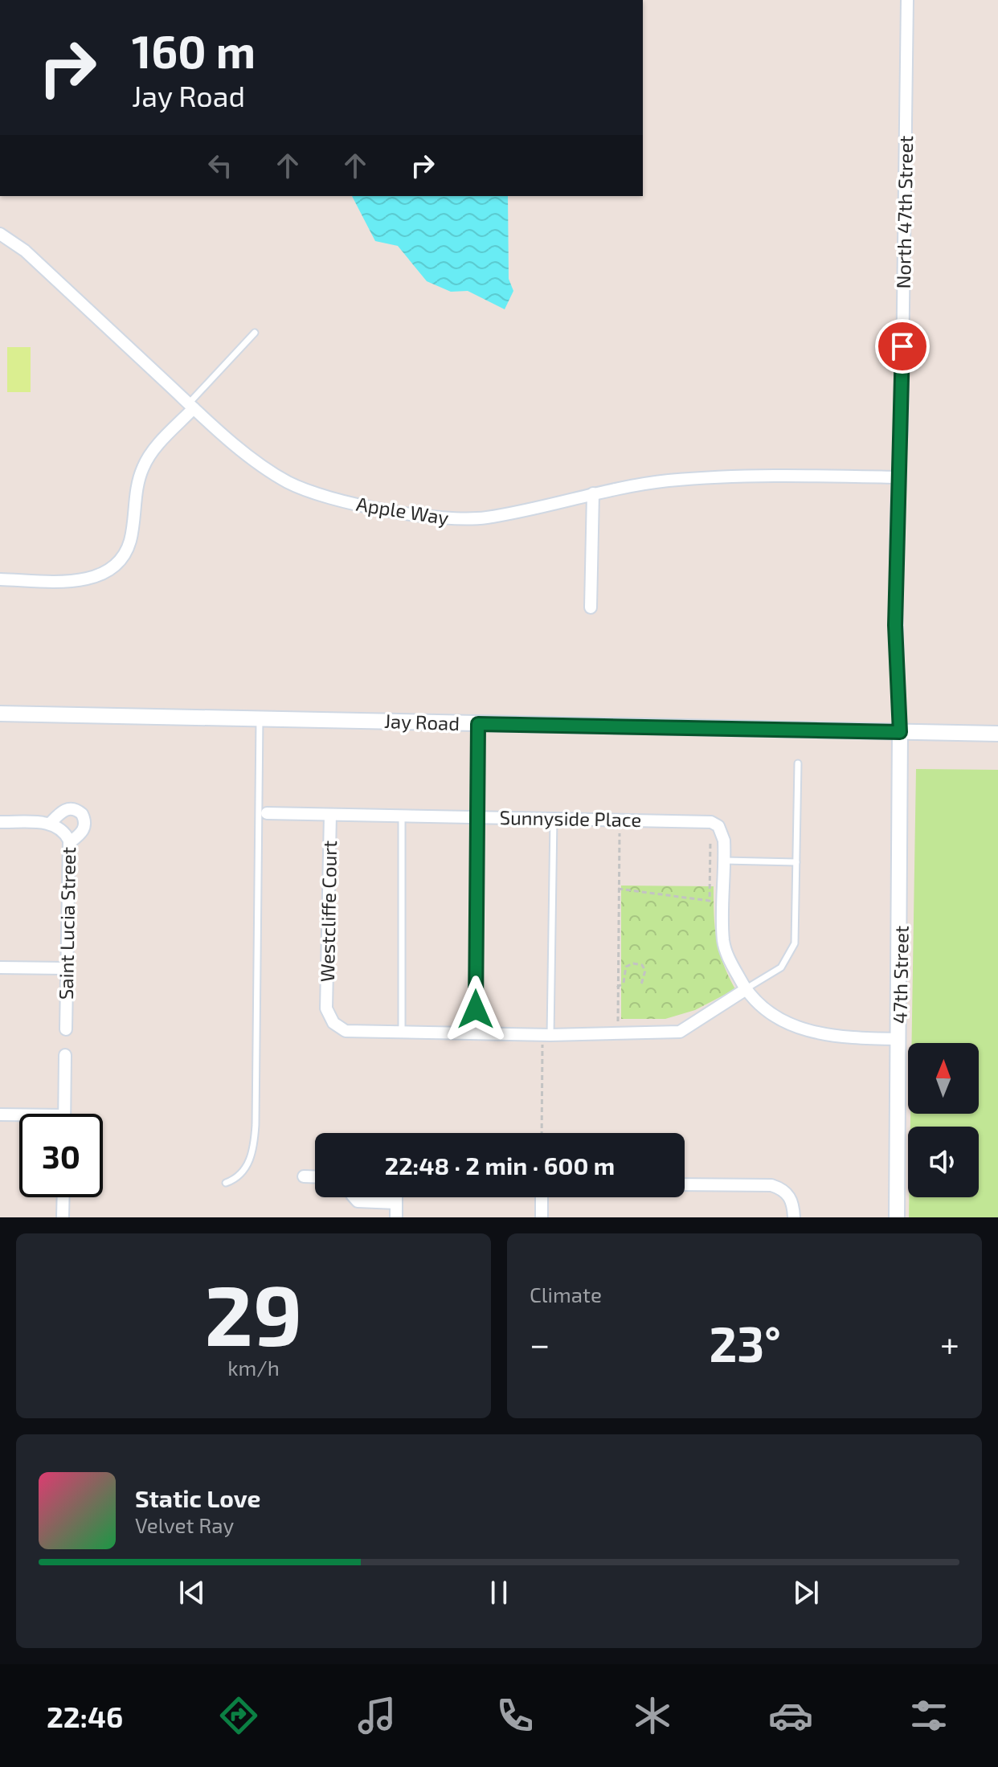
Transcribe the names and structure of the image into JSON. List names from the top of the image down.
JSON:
{
  "streets": {
    "street": [
      "North 47th Street",
      "Apple Way",
      "Jay Road",
      "Sunnyside Place",
      "Westcliffe Court",
      "Saint Lucia Street",
      "47th Street"
    ]
  },
  "crossings": [
    ["North 47th Street", "Apple Way"],
    ["North 47th Street", "Jay Road"],
    ["North 47th Street", "47th Street"],
    ["Jay Road", "47th Street"],
    ["Sunnyside Place", "Westcliffe Court"]
  ],
  "north": "top",
  "page": {
    "turn": ["160 m", "Jay Road"],
    "limit": "30",
    "trip": "22:48 · 2 min · 600 m",
    "tile": [
      ["29", "km/h"],
      "Climate"
    ],
    "heat": ["−", "23°", "+"],
    "song": ["Static Love", "Velvet Ray"],
    "tabs": "22:46"
  }
}
